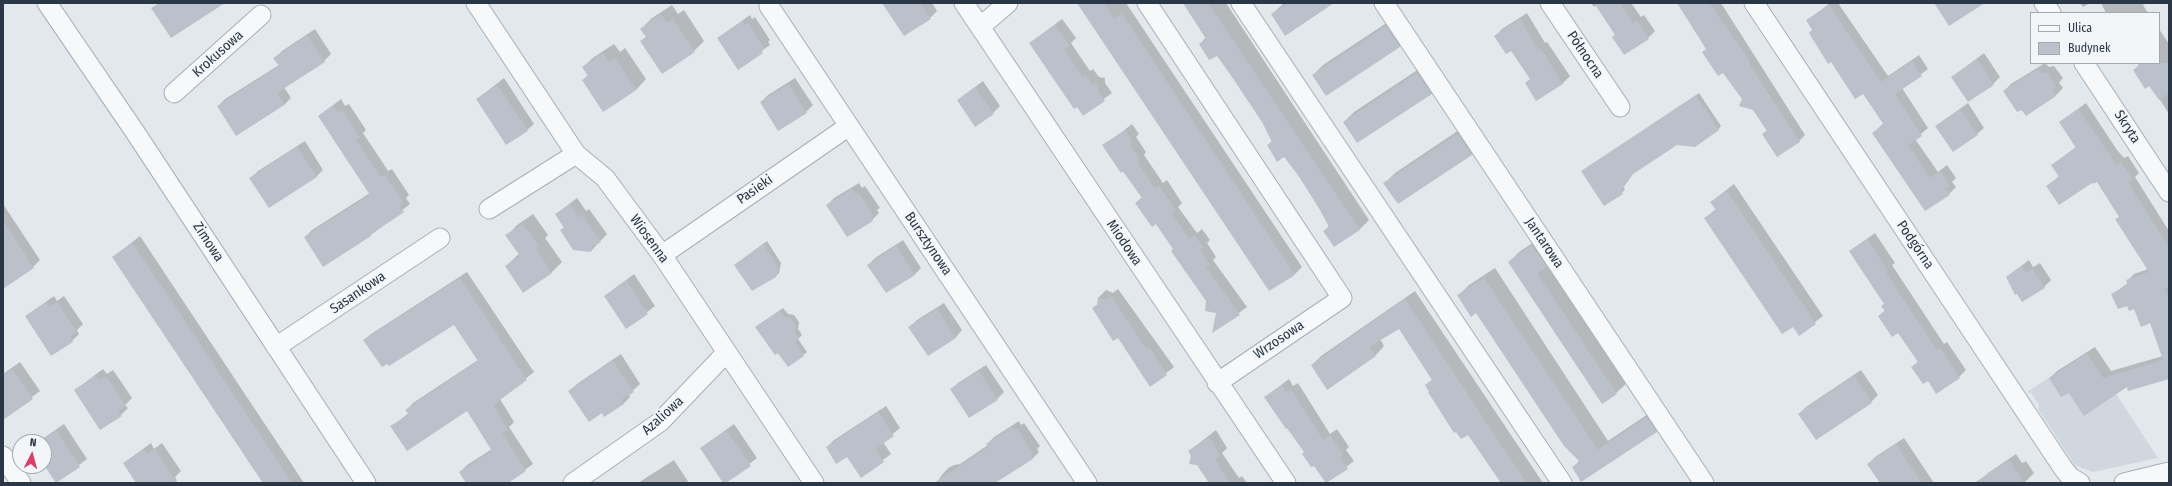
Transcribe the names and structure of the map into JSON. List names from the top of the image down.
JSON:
{
  "streets": {
    "street": [
      "Krokusowa",
      "Północna",
      "Skryta",
      "Pasieki",
      "Wiosenna",
      "Zimowa",
      "Miodowa",
      "Jantarowa",
      "Bursztynowa",
      "Podgórna",
      "Sasankowa",
      "Wrzosowa",
      "Azaliowa"
    ]
  },
  "crossings": [
    ["Pasieki", "Wiosenna"],
    ["Pasieki", "Bursztynowa"],
    ["Wiosenna", "Azaliowa"],
    ["Zimowa", "Sasankowa"],
    ["Miodowa", "Wrzosowa"]
  ],
  "legend": ["Ulica", "Budynek"],
  "north": "top"
}
